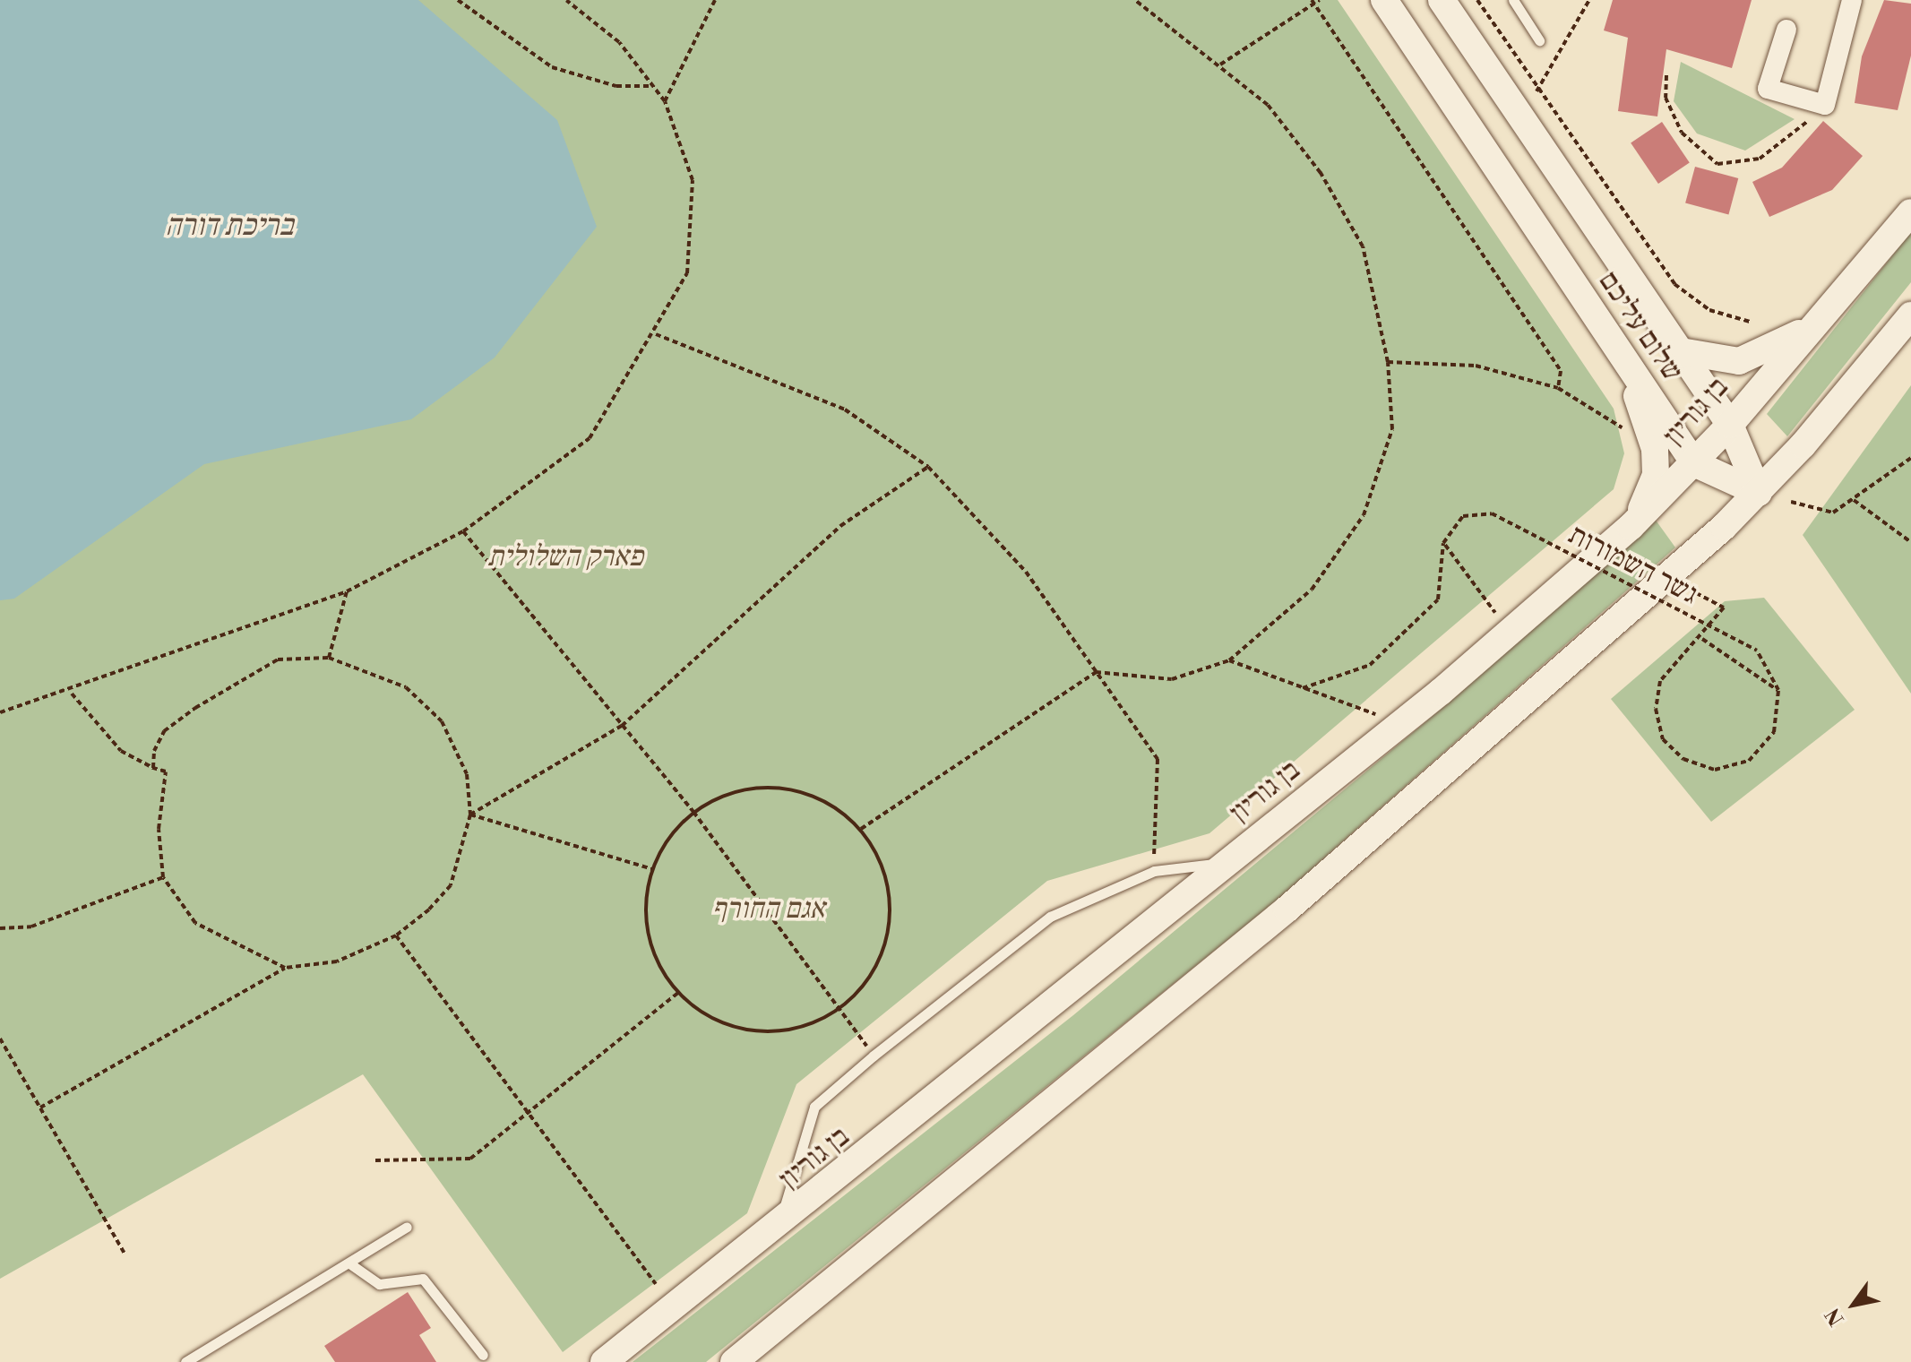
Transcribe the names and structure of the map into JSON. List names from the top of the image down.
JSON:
{
  "streets": {
    "main road": ["שלום עליכם", "בן גוריון"],
    "path": ["גשר השמורות"]
  },
  "crossings": [
    ["שלום עליכם", "בן גוריון"]
  ],
  "water": ["בריכת דורה"],
  "parks": ["פארק השלולית", "אגם החורף"],
  "north": "bottom left"
}
